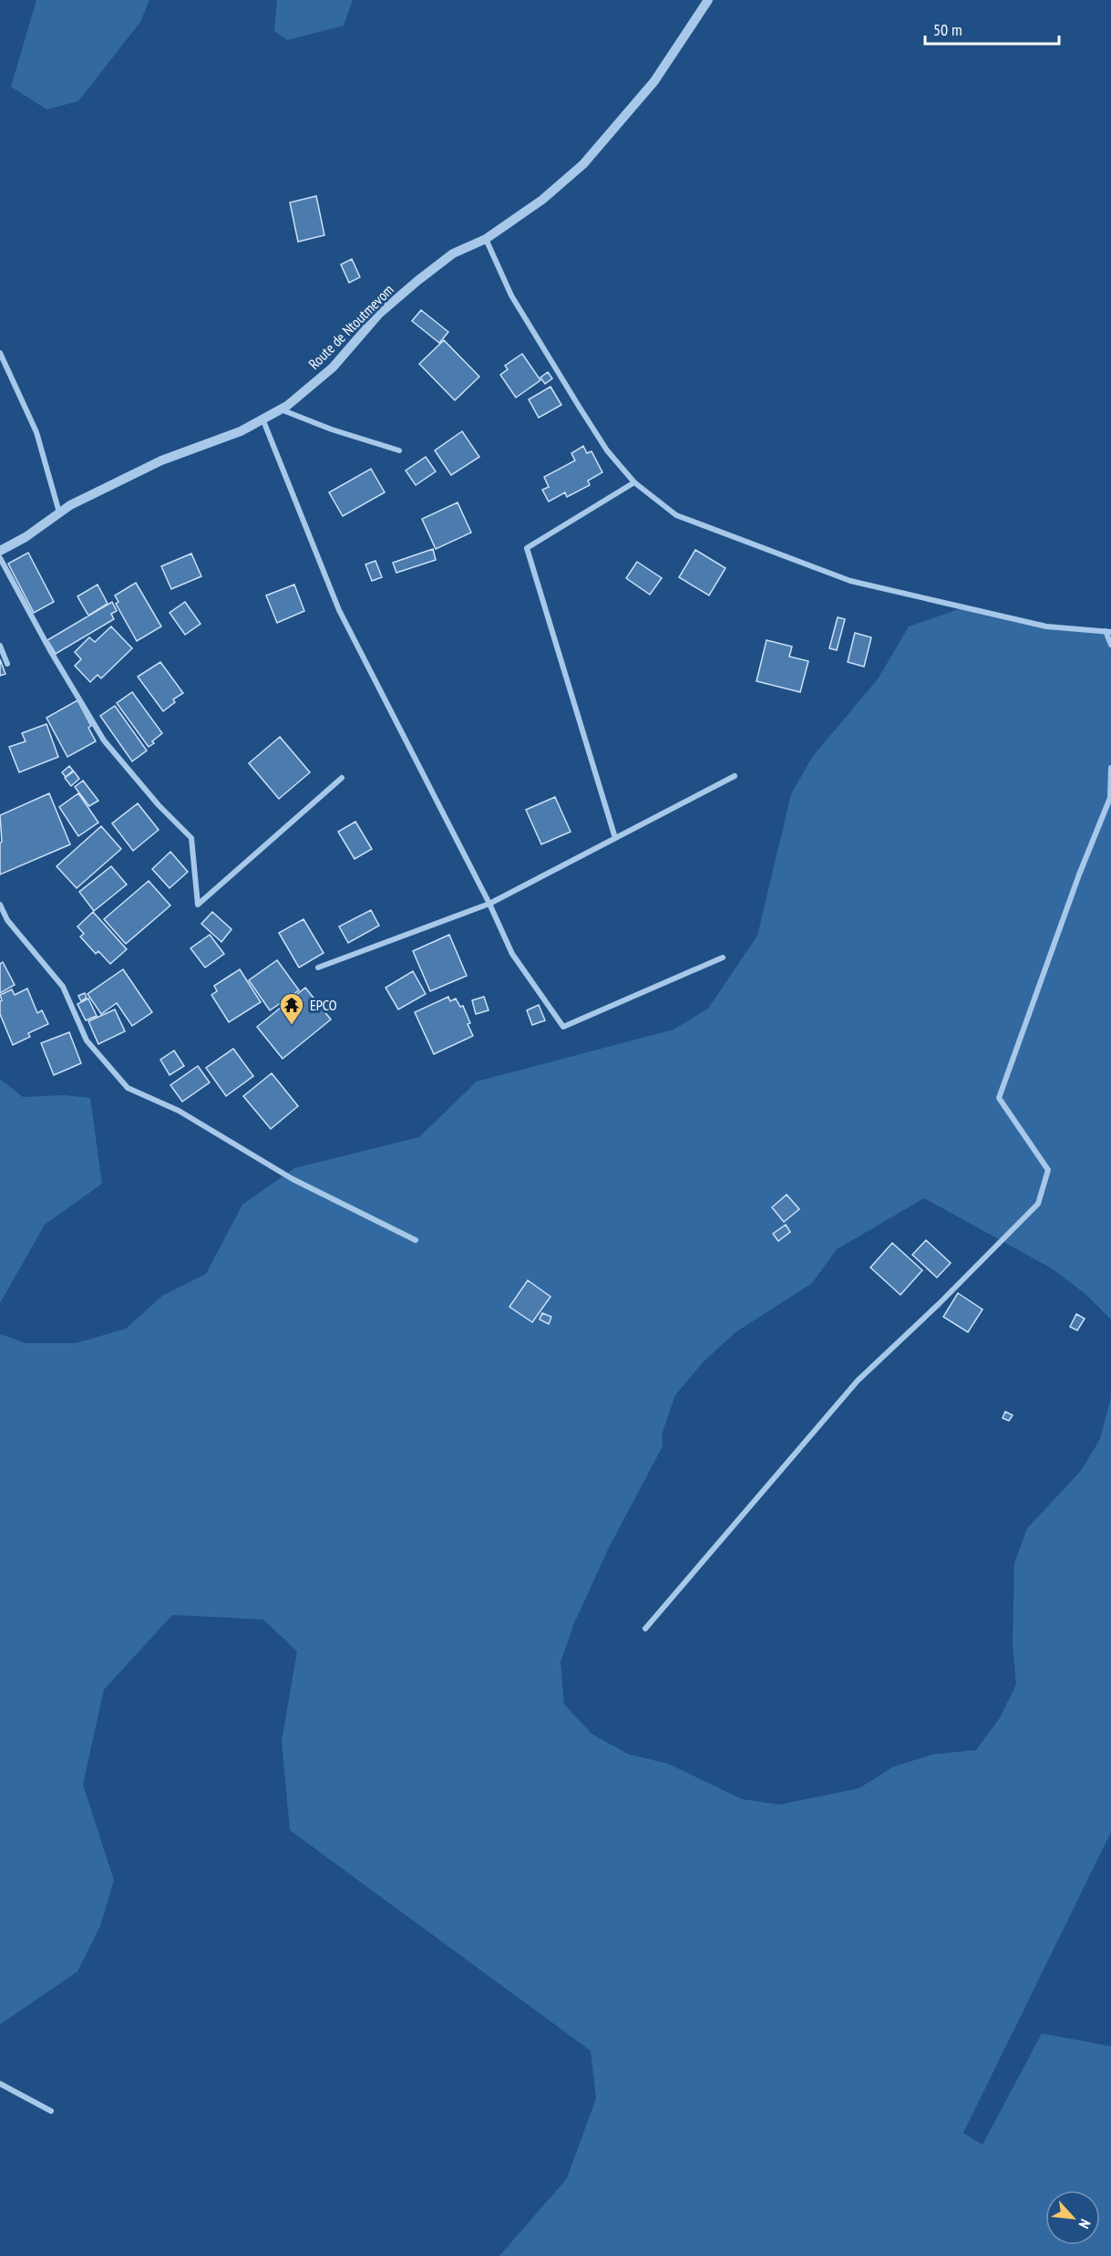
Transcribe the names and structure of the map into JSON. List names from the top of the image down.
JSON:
{
  "streets": {
    "street": ["Route de Ntoutmevom"]
  },
  "places": {
    "temple": ["EPCO"]
  },
  "scale_bar": "50 m",
  "north": "bottom right"
}
